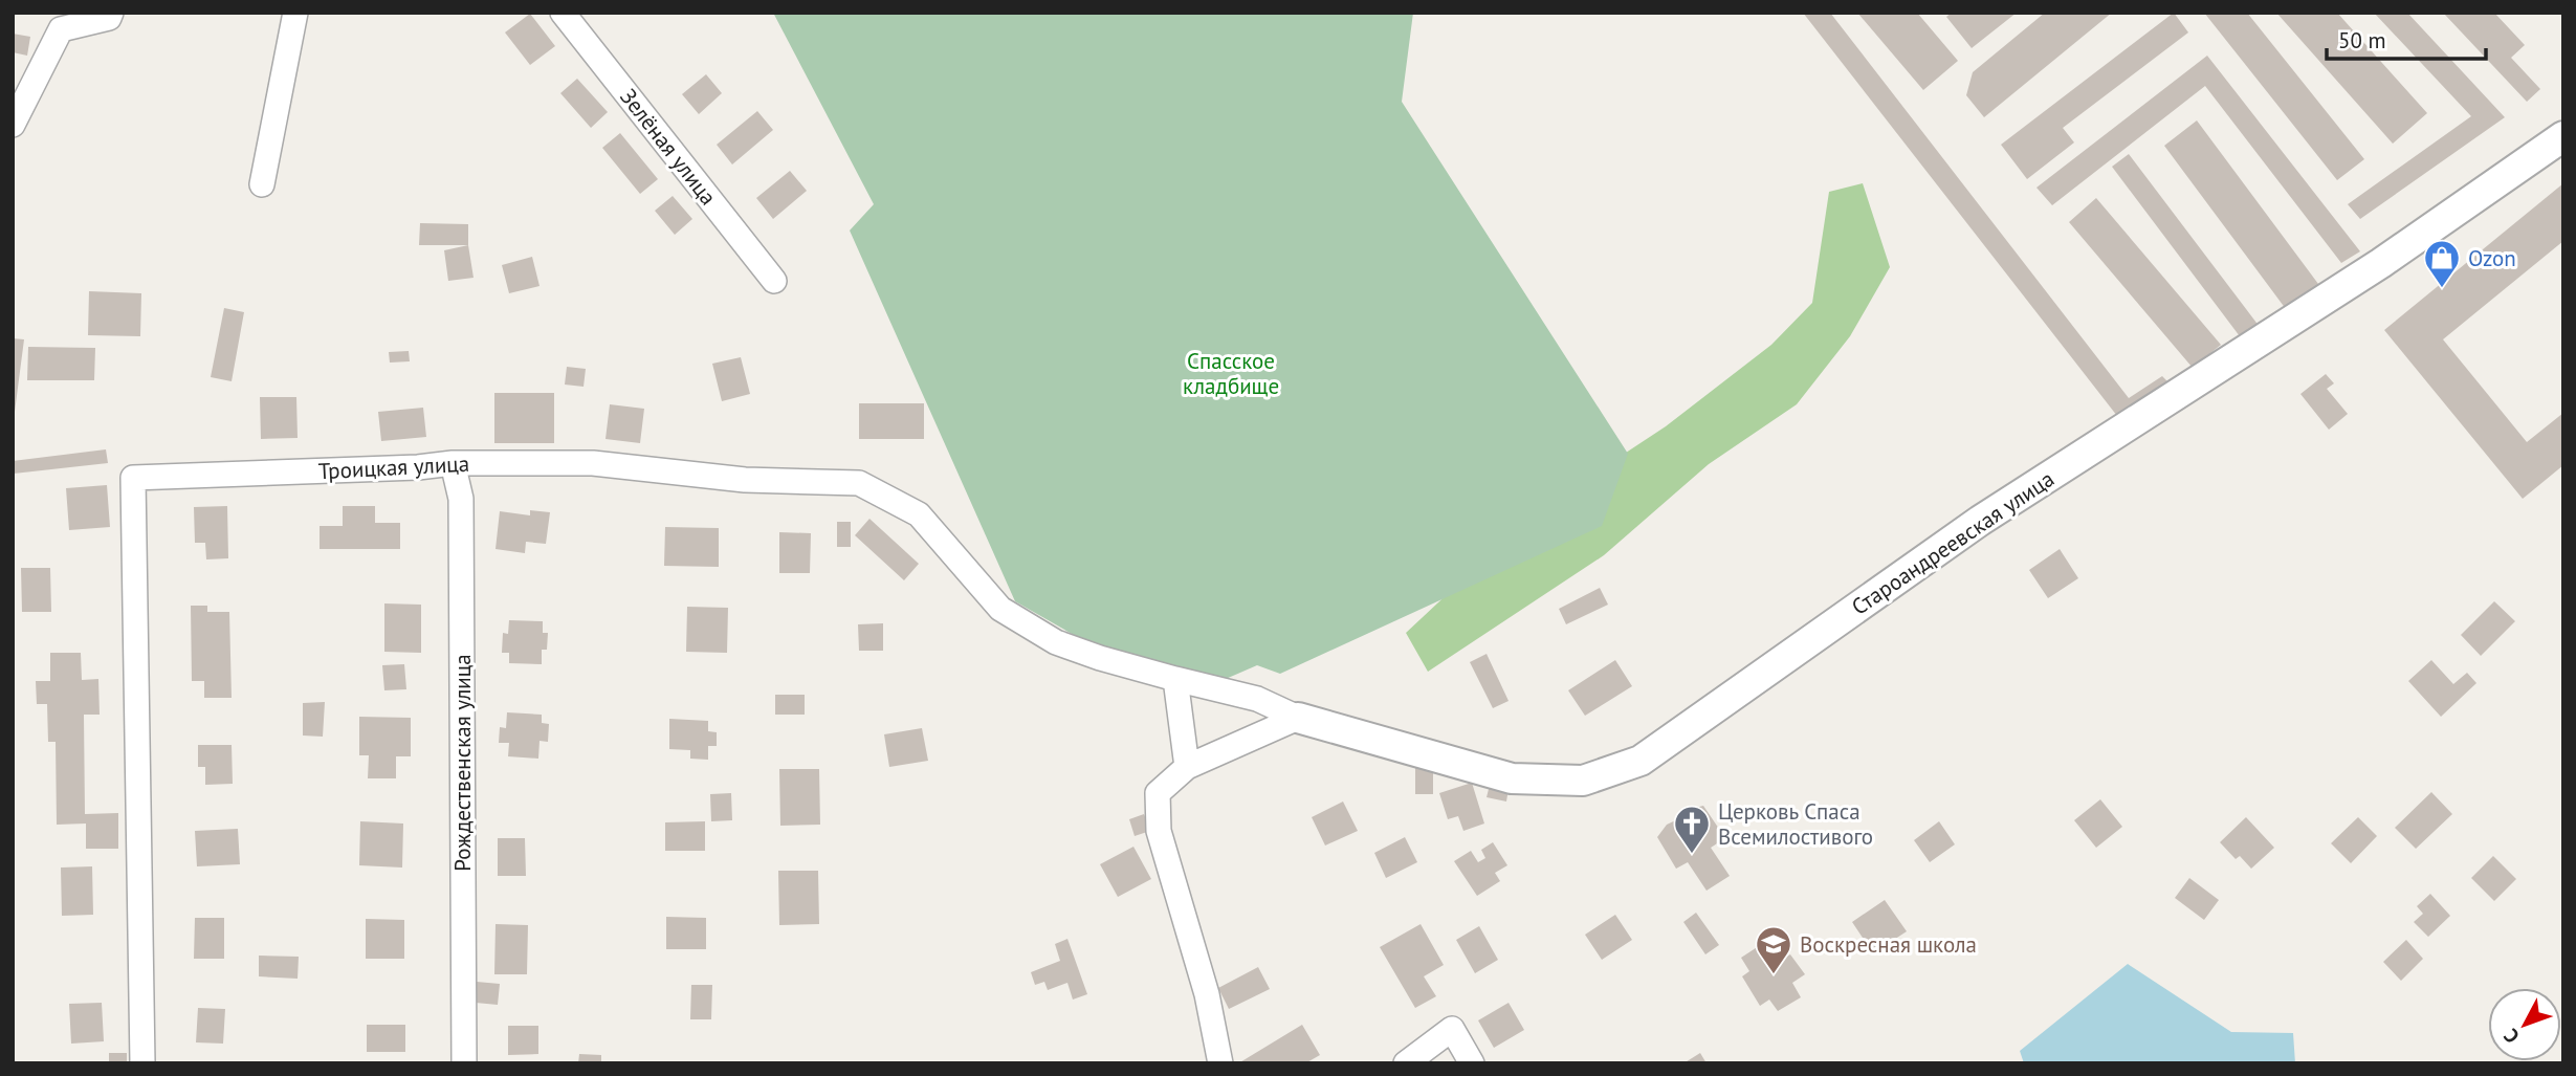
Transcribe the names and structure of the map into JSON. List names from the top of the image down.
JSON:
{
  "streets": {
    "street": [
      "Зелёная улица",
      "Троицкая улица",
      "Староандреевская улица",
      "Рождественская улица"
    ]
  },
  "crossings": [
    ["Троицкая улица", "Староандреевская улица"],
    ["Троицкая улица", "Рождественская улица"]
  ],
  "parks": ["Спасское кладбище"],
  "places": {
    "shop": ["Ozon"],
    "church": ["Церковь Спаса Всемилостивого"],
    "school or university": ["Воскресная школа"]
  },
  "scale_bar": "50 m",
  "north": "bottom left"
}
